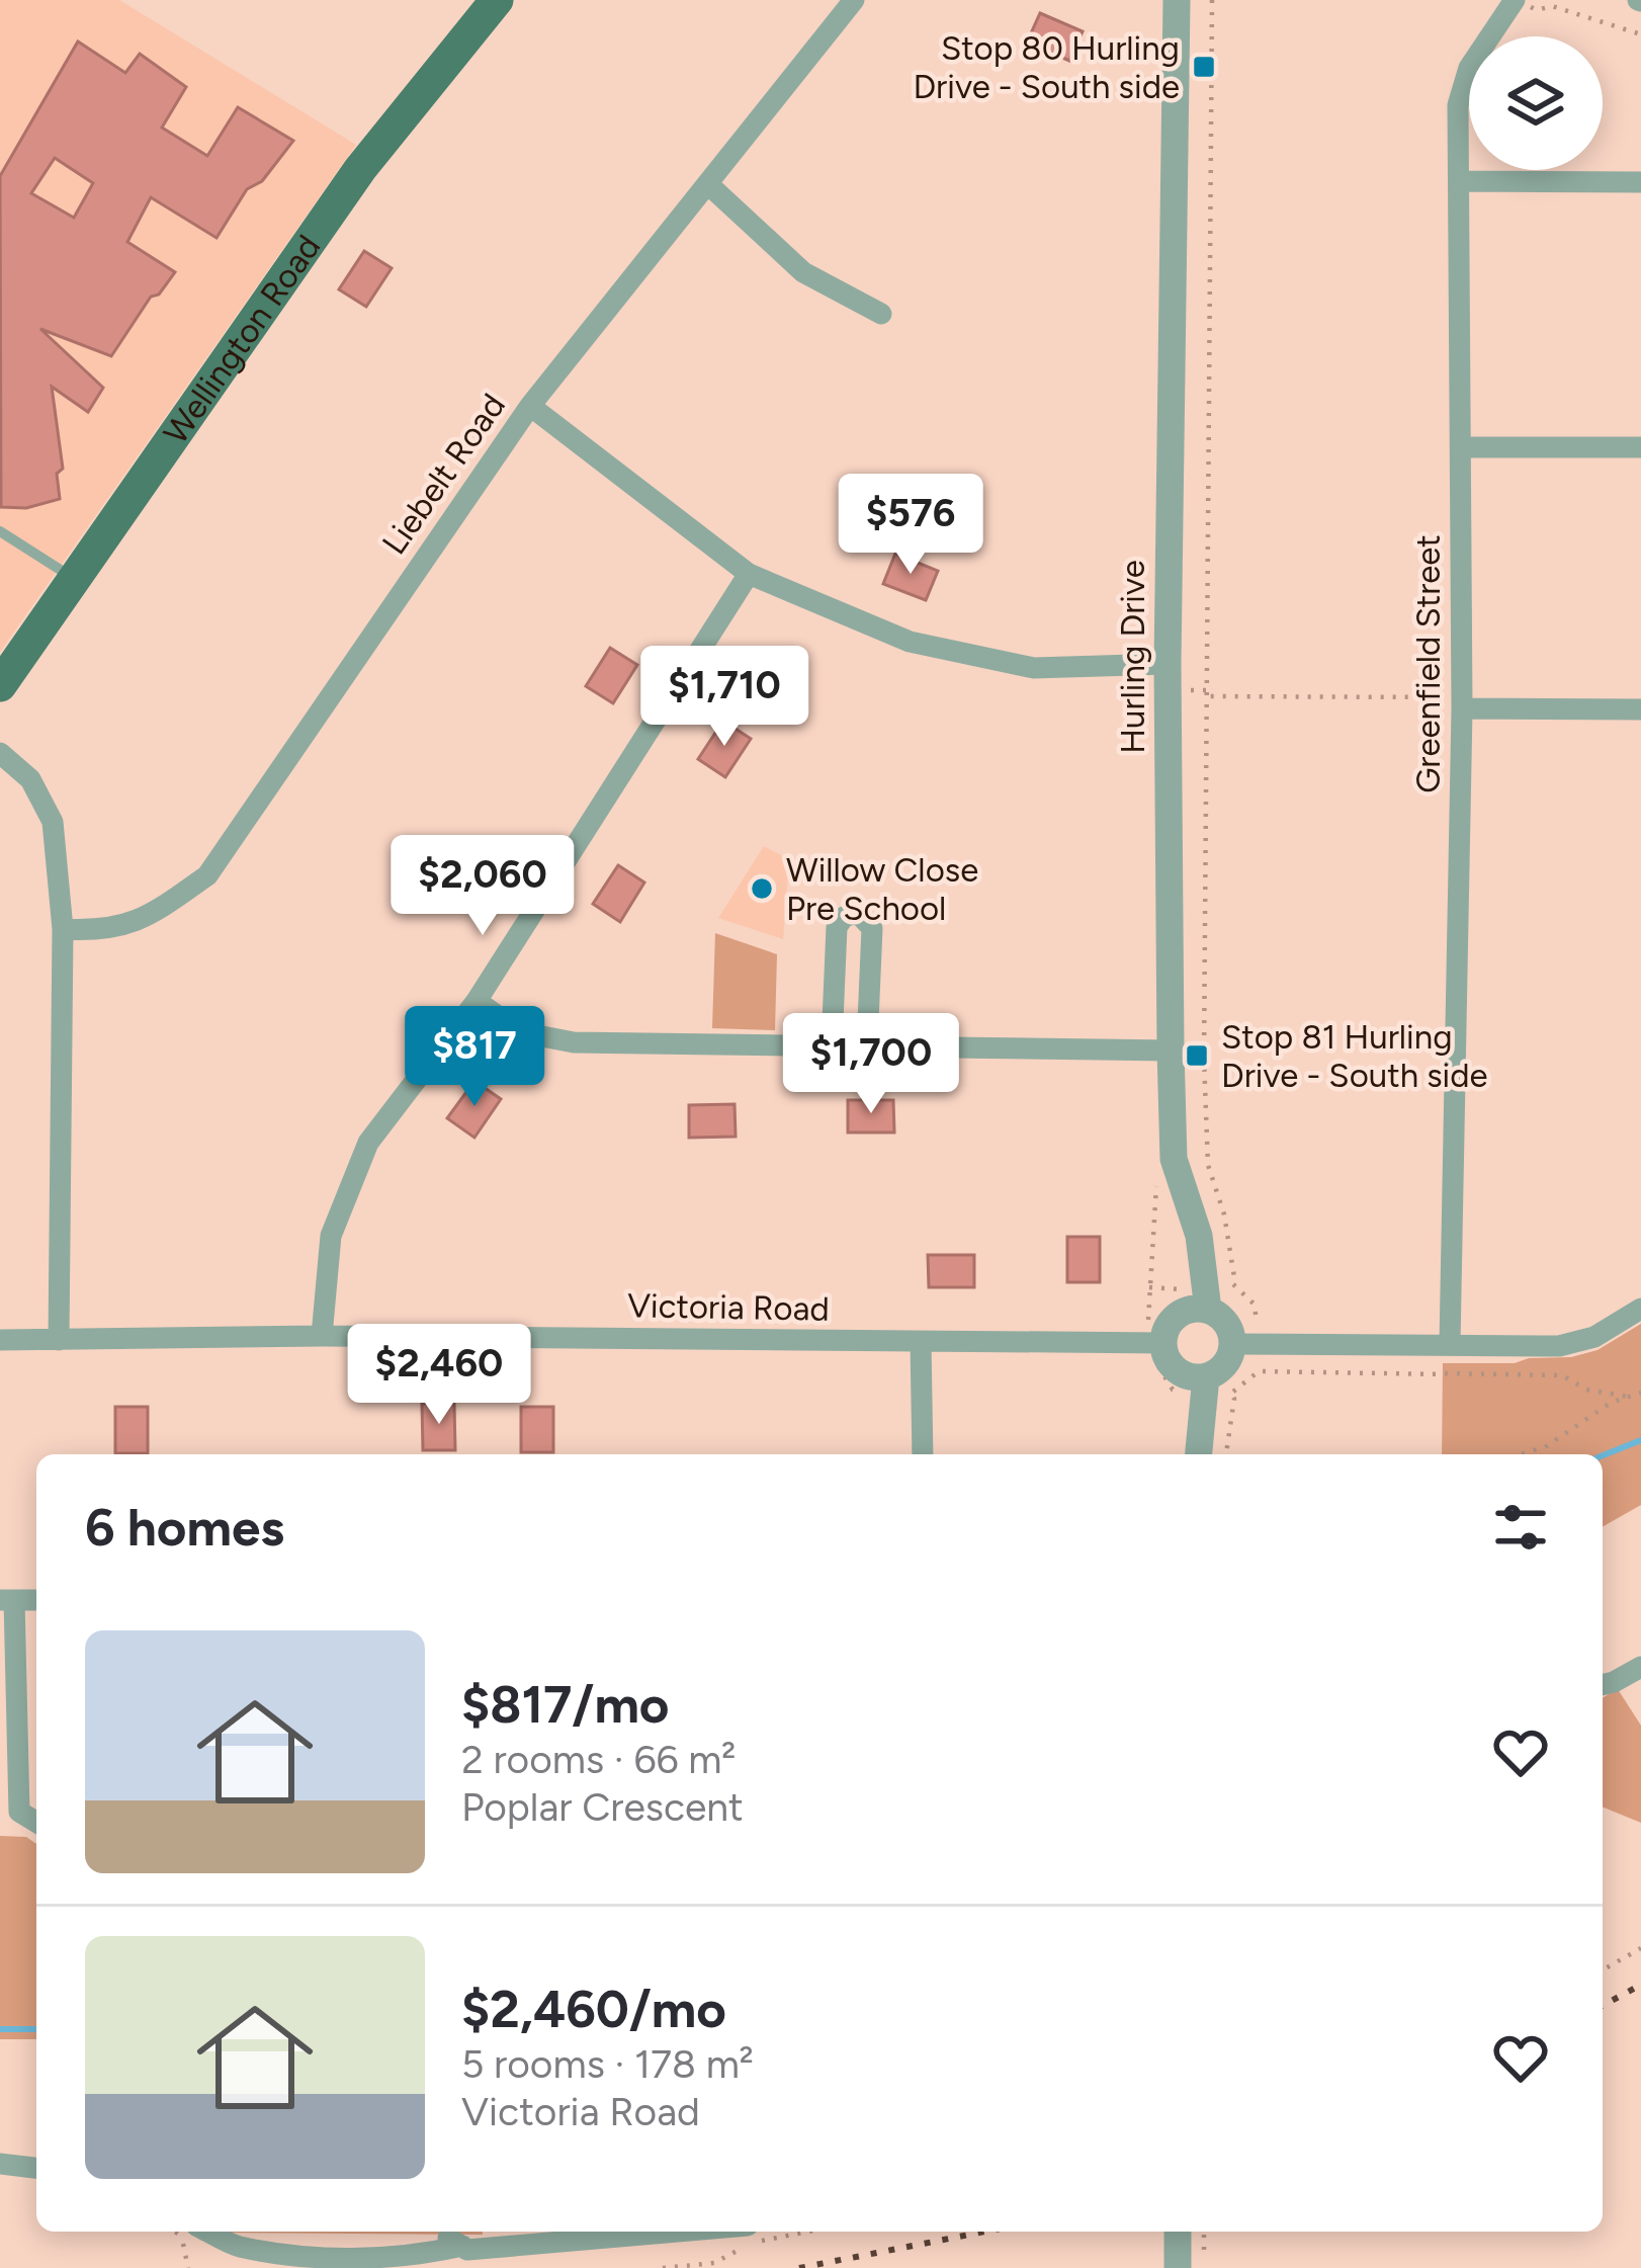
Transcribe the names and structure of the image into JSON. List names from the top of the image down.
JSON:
{
  "streets": {
    "main road": ["Wellington Road"],
    "street": [
      "Liebelt Road",
      "Hurling Drive",
      "Greenfield Street",
      "Victoria Road"
    ]
  },
  "crossings": [
    ["Hurling Drive", "Victoria Road"]
  ],
  "places": {
    "transit": ["Stop 80 Hurling Drive - South side", "Stop 81 Hurling Drive - South side"],
    "other": ["Willow Close Pre School"]
  },
  "page": {
    "price": [
      "$576",
      "$1,710",
      "$2,060",
      "$817",
      "$1,700",
      "$2,460"
    ],
    "heading": "6 homes",
    "list": [
      {
        "name": "$817/mo",
        "note": "2 rooms · 66 m² · Poplar Crescent"
      },
      {
        "name": "$2,460/mo",
        "note": "5 rooms · 178 m² · Victoria Road"
      }
    ]
  }
}
